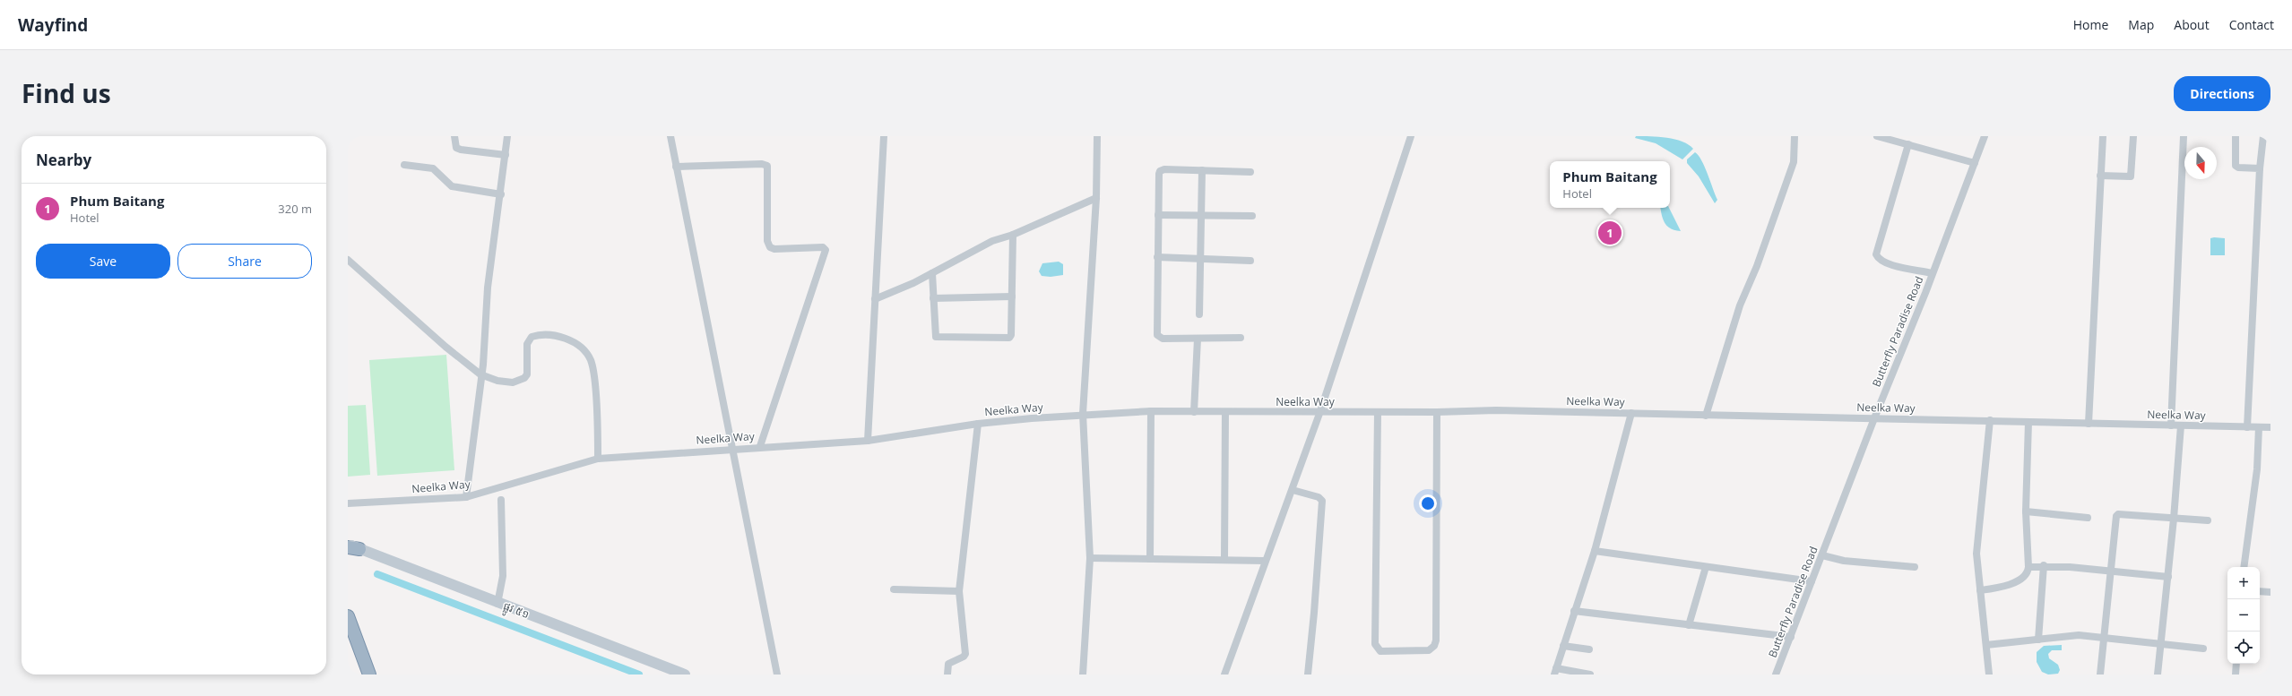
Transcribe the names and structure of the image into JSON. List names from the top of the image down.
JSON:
{
  "streets": {
    "main road": ["ផ្លូវ ៥១"],
    "street": ["Butterfly Paradise Road", "Neelka Way"]
  },
  "crossings": [
    ["Butterfly Paradise Road", "Neelka Way"]
  ],
  "north": "bottom",
  "page": {
    "header": "Wayfind",
    "nav": [
      "Home",
      "Map",
      "About",
      "Contact"
    ],
    "title": "Find us",
    "buttons": [
      "Directions",
      ["Save", "Share"]
    ],
    "heading": "Nearby",
    "popup": ["Phum Baitang", "Hotel"],
    "list": [
      {
        "mark": "1",
        "name": "Phum Baitang",
        "note": "Hotel",
        "value": "320 m"
      }
    ],
    "pins": "1",
    "map_buttons": ["+", "−"]
  }
}
